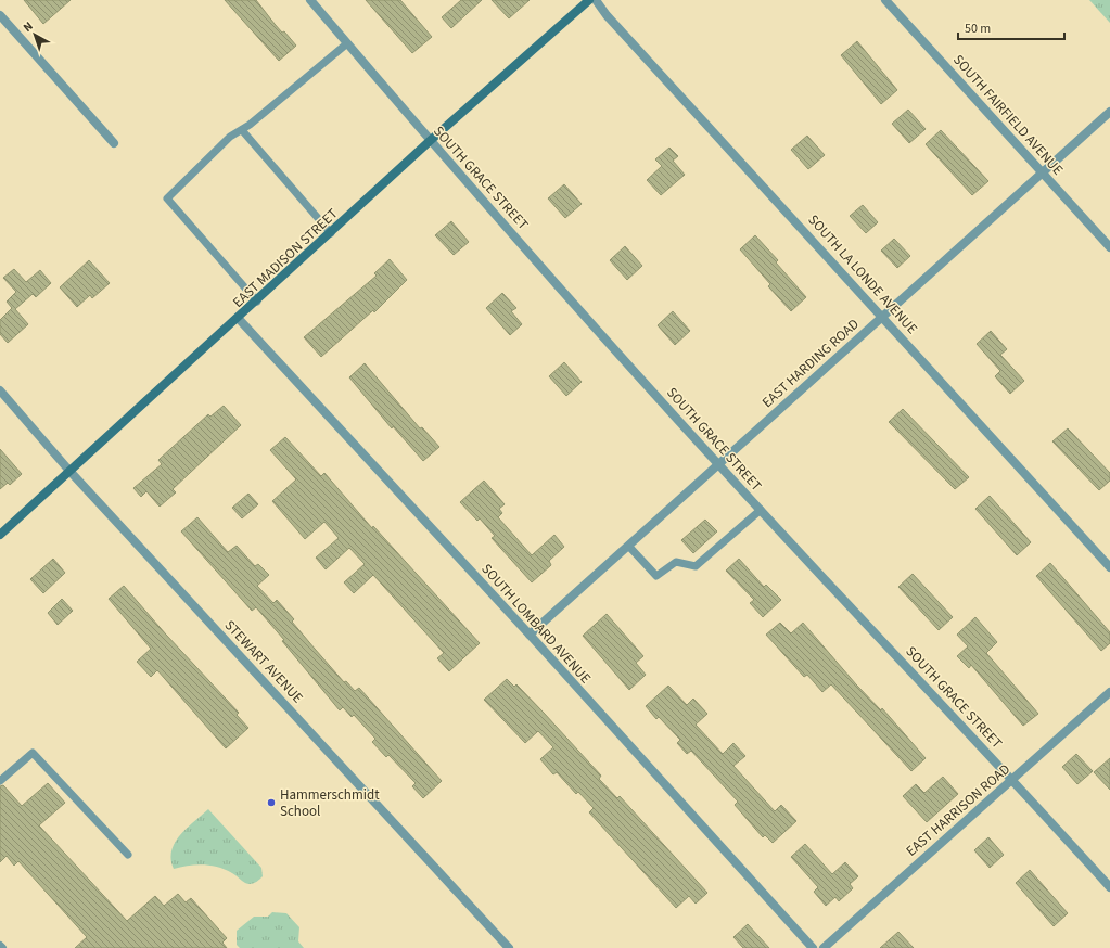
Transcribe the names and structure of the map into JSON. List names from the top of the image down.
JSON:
{
  "streets": {
    "street": [
      "SOUTH FAIRFIELD AVENUE",
      "SOUTH GRACE STREET",
      "EAST MADISON STREET",
      "SOUTH LA LONDE AVENUE",
      "EAST HARDING ROAD",
      "SOUTH LOMBARD AVENUE",
      "STEWART AVENUE",
      "EAST HARRISON ROAD"
    ]
  },
  "crossings": [
    ["SOUTH FAIRFIELD AVENUE", "EAST HARDING ROAD"],
    ["SOUTH GRACE STREET", "EAST MADISON STREET"],
    ["SOUTH GRACE STREET", "EAST HARDING ROAD"],
    ["SOUTH GRACE STREET", "EAST HARRISON ROAD"],
    ["EAST MADISON STREET", "SOUTH LOMBARD AVENUE"],
    ["EAST MADISON STREET", "STEWART AVENUE"],
    ["SOUTH LA LONDE AVENUE", "EAST HARDING ROAD"],
    ["EAST HARDING ROAD", "SOUTH LOMBARD AVENUE"]
  ],
  "places": ["Hammerschmidt School"],
  "scale_bar": "50 m",
  "north": "top left"
}
